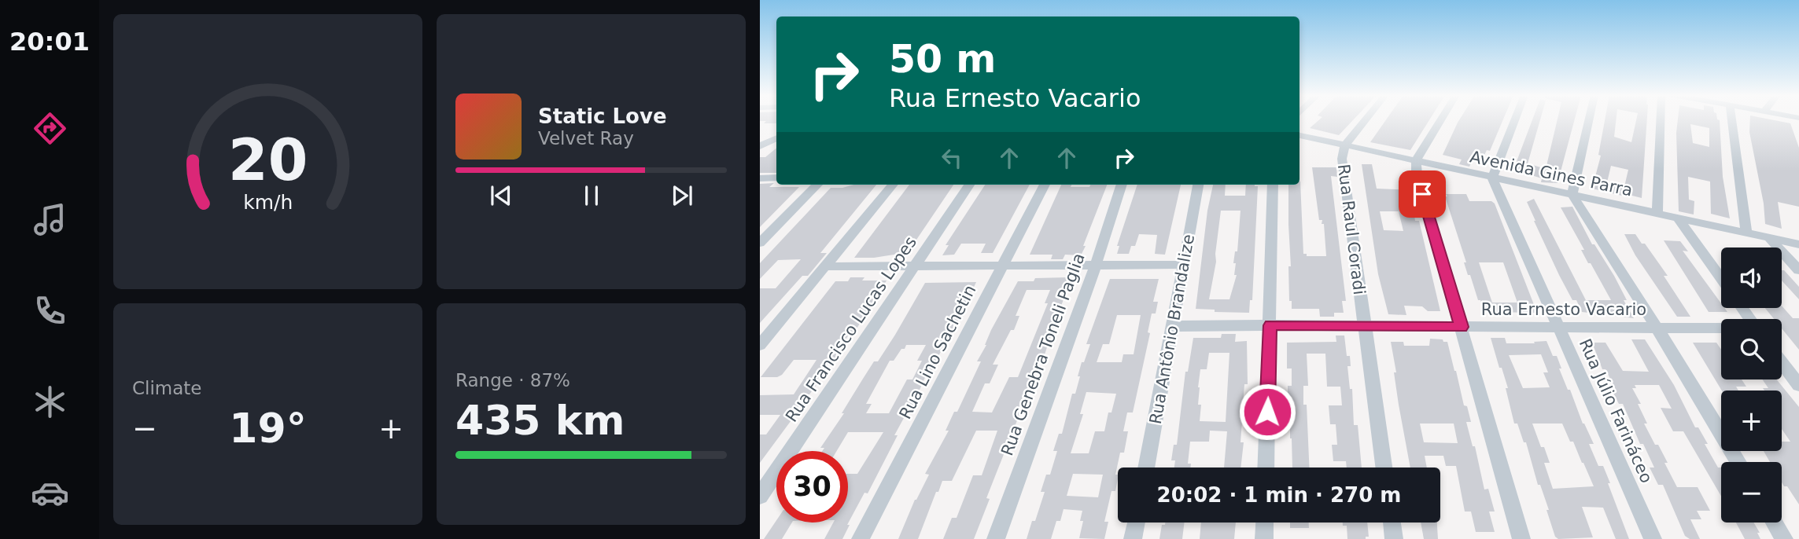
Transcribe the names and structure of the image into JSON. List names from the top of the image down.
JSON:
{
  "streets": {
    "street": [
      "Avenida Gines Parra",
      "Rua Raul Coradi",
      "Rua Ernesto Vacario",
      "Rua Francisco Lucas Lopes",
      "Rua Antônio Brandalize",
      "Rua Lino Sachetin",
      "Rua Genebra Toneli Paglia",
      "Rua Júlio Farináceo"
    ]
  },
  "crossings": [
    ["Avenida Gines Parra", "Rua Raul Coradi"],
    ["Avenida Gines Parra", "Rua Júlio Farináceo"],
    ["Rua Raul Coradi", "Rua Ernesto Vacario"],
    ["Rua Ernesto Vacario", "Rua Antônio Brandalize"],
    ["Rua Ernesto Vacario", "Rua Júlio Farináceo"]
  ],
  "page": {
    "tabs": "20:01",
    "turn": ["50 m", "Rua Ernesto Vacario"],
    "song": ["Static Love", "Velvet Ray"],
    "map_buttons": ["+", "−"],
    "tile": [
      "Climate",
      ["Range · 87%", "435 km"]
    ],
    "heat": ["−", "19°", "+"],
    "limit": "30",
    "trip": "20:02 · 1 min · 270 m",
    "gauge": ["20", "km/h"]
  }
}
